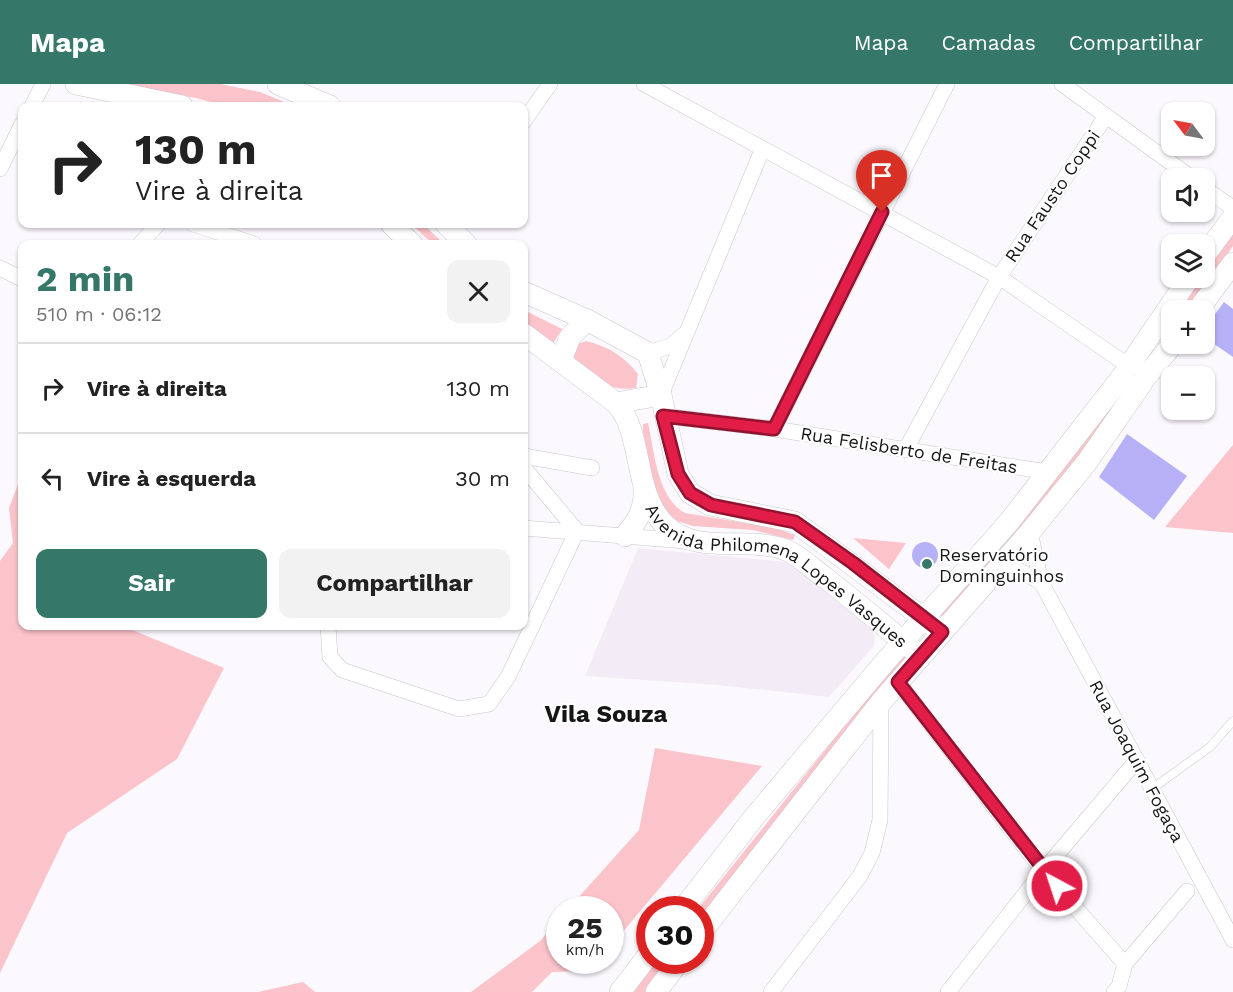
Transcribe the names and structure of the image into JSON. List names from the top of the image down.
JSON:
{
  "streets": {
    "main road": ["Avenida Philomena Lopes Vasques"],
    "street": ["Rua Fausto Coppi", "Rua Felisberto de Freitas", "Rua Joaquim Fogaça"]
  },
  "crossings": [
    ["Rua Fausto Coppi", "Rua Felisberto de Freitas"],
    ["Rua Felisberto de Freitas", "Avenida Philomena Lopes Vasques"]
  ],
  "districts": ["Vila Souza"],
  "places": ["Reservatório Dominguinhos"],
  "north": "top left",
  "page": {
    "header": "Mapa",
    "nav": ["Mapa", "Camadas", "Compartilhar"],
    "map_buttons": ["+", "−"],
    "turn": ["130 m", "Vire à direita"],
    "heading": ["2 min", "510 m · 06:12"],
    "list": [
      {
        "name": "Vire à direita",
        "value": "130 m"
      },
      {
        "name": "Vire à esquerda",
        "value": "30 m"
      }
    ],
    "buttons": ["Sair", "Compartilhar"],
    "speed": "25 km/h",
    "limit": "30"
  }
}
